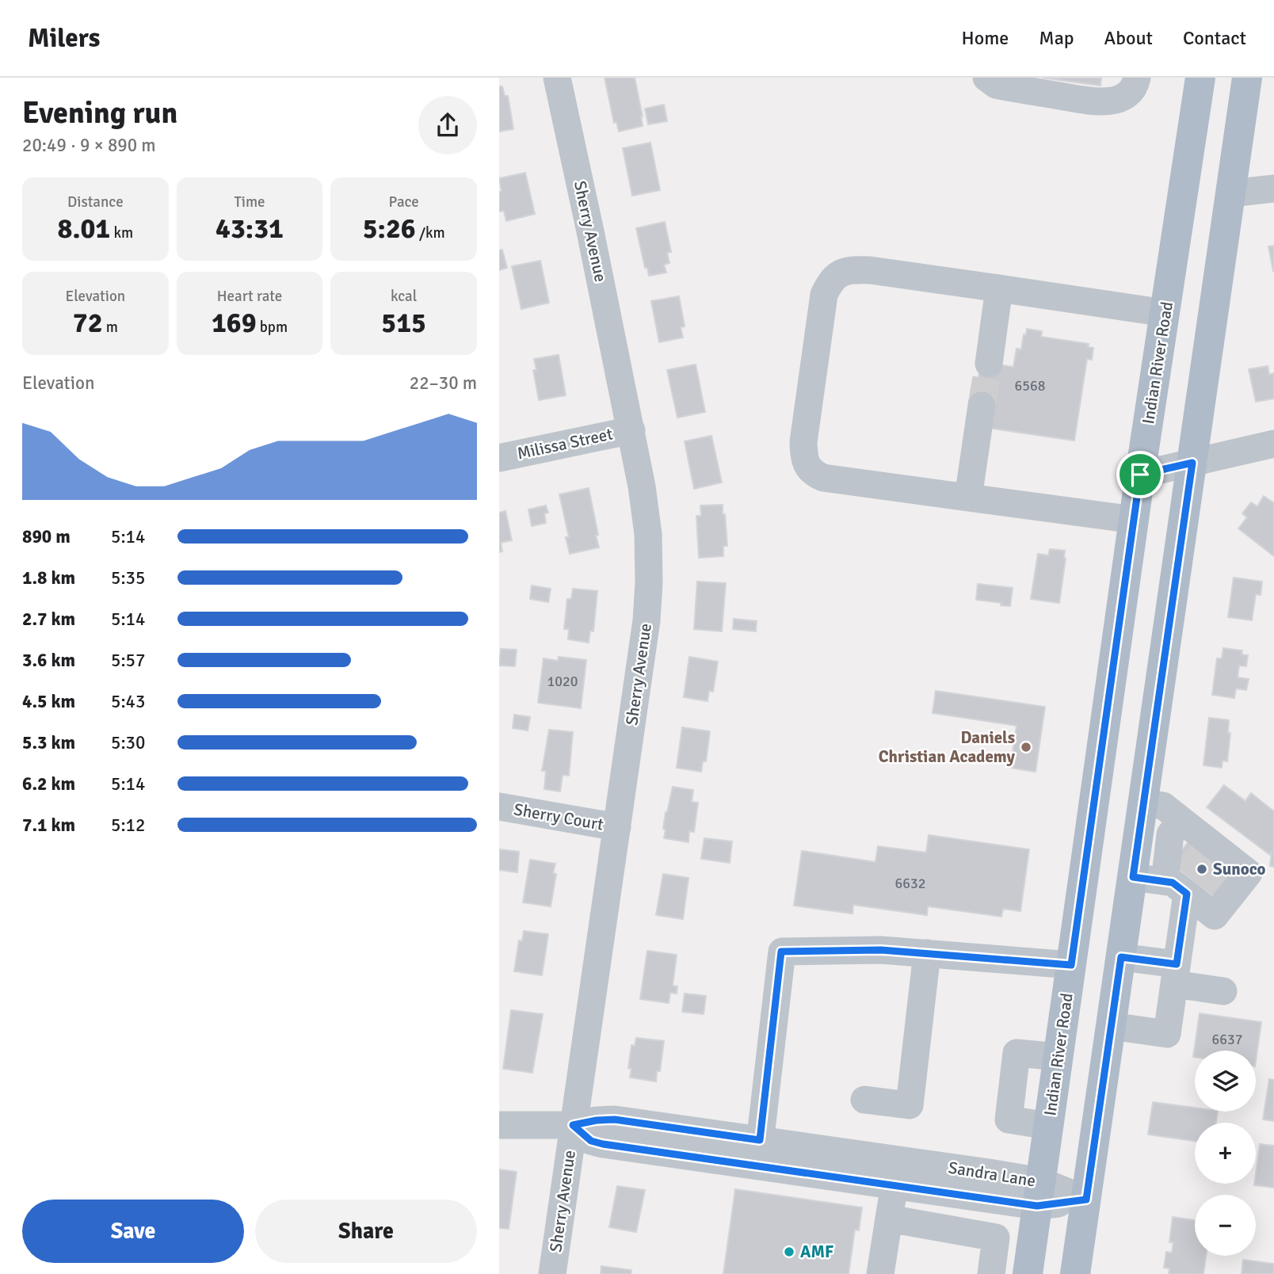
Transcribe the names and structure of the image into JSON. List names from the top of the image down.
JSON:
{
  "streets": {
    "main road": ["Indian River Road"],
    "street": [
      "Sherry Avenue",
      "Milissa Street",
      "Sherry Court",
      "Sandra Lane"
    ]
  },
  "crossings": [
    ["Sherry Avenue", "Milissa Street"],
    ["Sherry Avenue", "Sherry Court"],
    ["Sherry Avenue", "Sandra Lane"],
    ["Indian River Road", "Sandra Lane"]
  ],
  "places": ["Daniels Christian Academy", "Sunoco", "AMF"],
  "house_numbers": [
    "6568",
    "1020",
    "6632",
    "6637"
  ],
  "page": {
    "header": "Milers",
    "nav": [
      "Home",
      "Map",
      "About",
      "Contact"
    ],
    "heading": ["Evening run", "20:49 · 9 × 890 m"],
    "stats": [
      ["Distance", "8.01 km"],
      ["Time", "43:31"],
      ["Pace", "5:26 /km"],
      ["Elevation", "72 m"],
      ["Heart rate", "169 bpm"],
      ["kcal", "515"]
    ],
    "chart": ["Elevation", "22–30 m"],
    "list": [
      {
        "name": "890 m",
        "note": "5:14"
      },
      {
        "name": "1.8 km",
        "note": "5:35"
      },
      {
        "name": "2.7 km",
        "note": "5:14"
      },
      {
        "name": "3.6 km",
        "note": "5:57"
      },
      {
        "name": "4.5 km",
        "note": "5:43"
      },
      {
        "name": "5.3 km",
        "note": "5:30"
      },
      {
        "name": "6.2 km",
        "note": "5:14"
      },
      {
        "name": "7.1 km",
        "note": "5:12"
      }
    ],
    "map_buttons": ["+", "−"],
    "buttons": ["Save", "Share"]
  }
}
